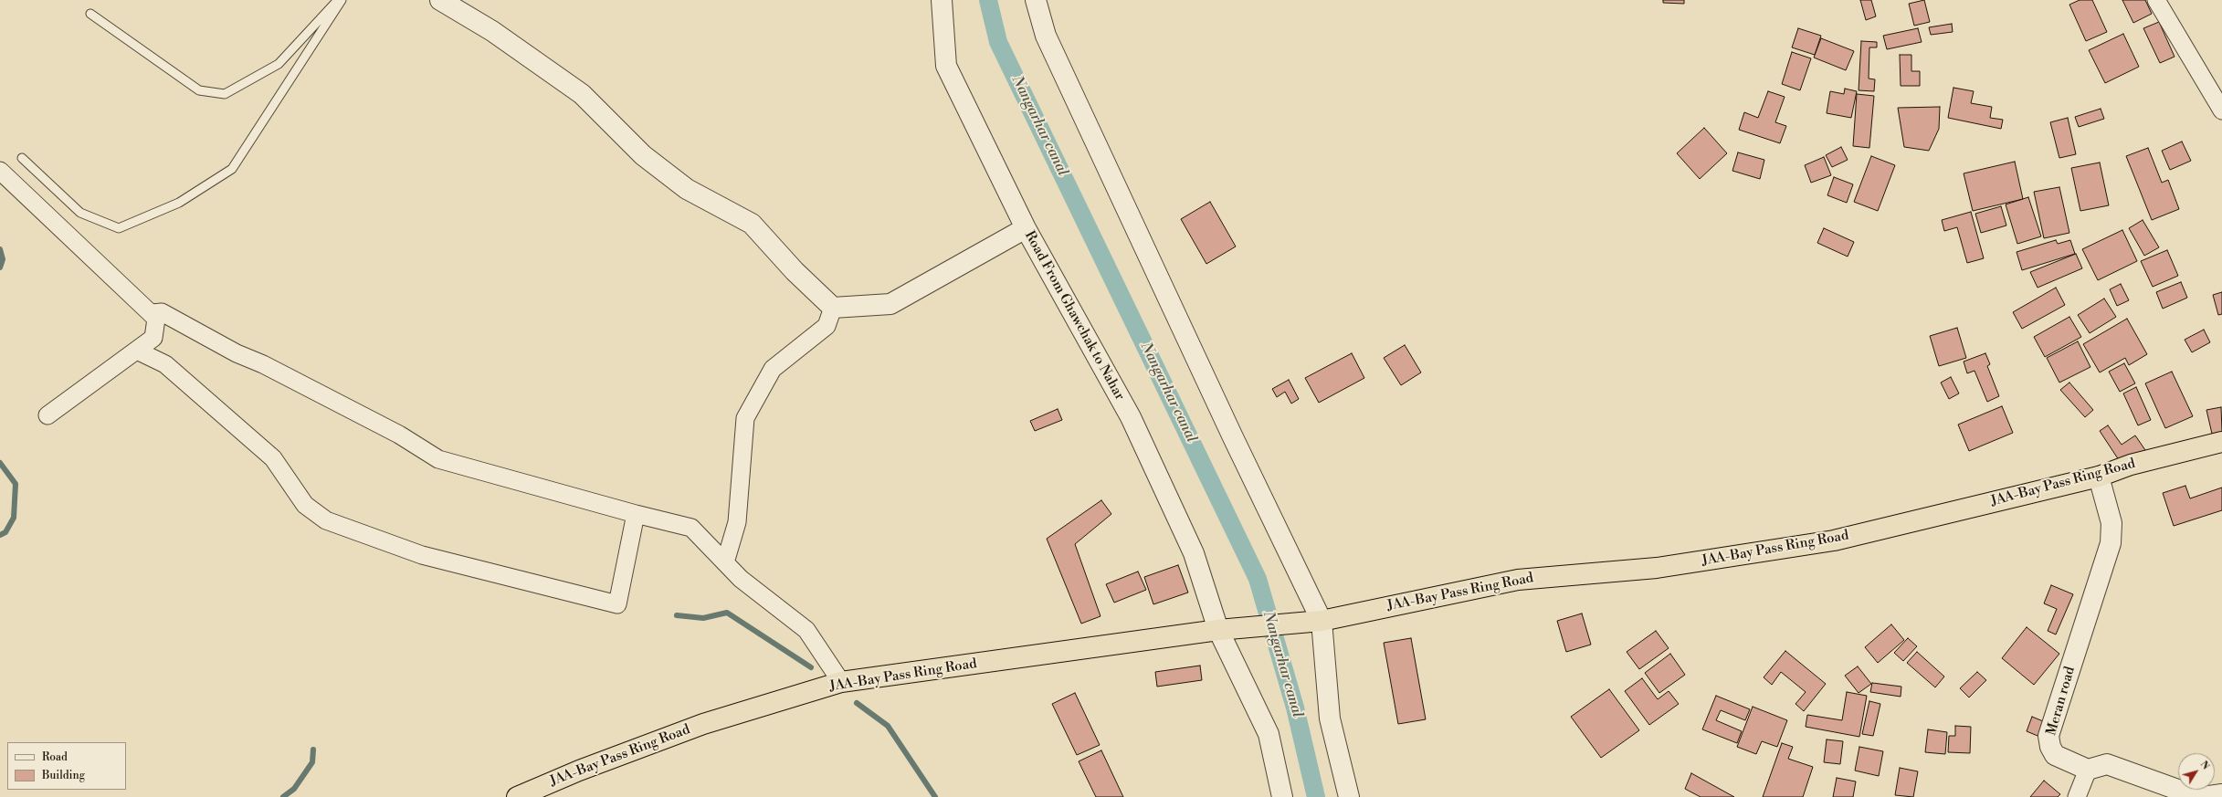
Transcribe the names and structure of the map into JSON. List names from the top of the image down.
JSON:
{
  "streets": {
    "highway": ["JAA-Bay Pass Ring Road"],
    "street": ["Road From Ghawchak to Nahar", "Meran road"]
  },
  "crossings": [
    ["Road From Ghawchak to Nahar", "JAA-Bay Pass Ring Road"],
    ["JAA-Bay Pass Ring Road", "Meran road"]
  ],
  "water": ["Nangarhar canal"],
  "legend": ["Road", "Building"],
  "north": "top right"
}
